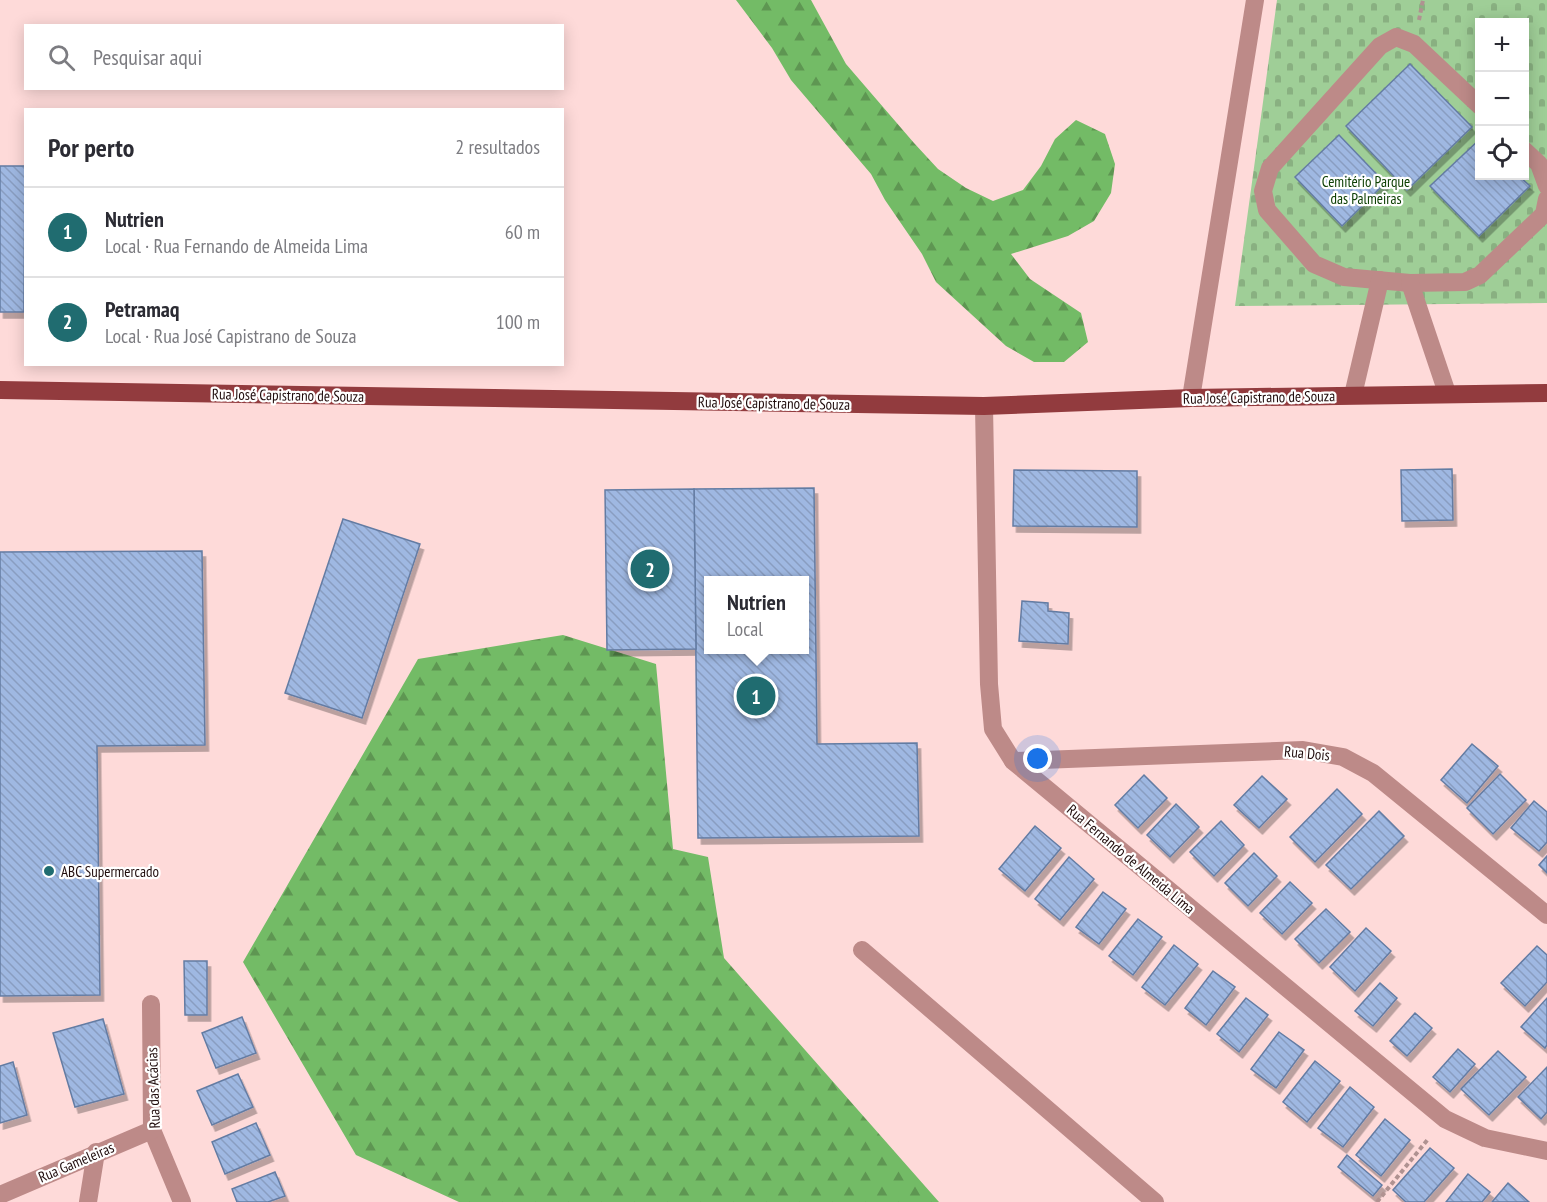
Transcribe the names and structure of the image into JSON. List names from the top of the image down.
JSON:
{
  "streets": {
    "main road": ["Rua José Capistrano de Souza"],
    "street": [
      "Rua Dois",
      "Rua Fernando de Almeida Lima",
      "Rua das Acácias",
      "Rua Gameleiras"
    ]
  },
  "crossings": [
    ["Rua José Capistrano de Souza", "Rua Fernando de Almeida Lima"],
    ["Rua Dois", "Rua Fernando de Almeida Lima"],
    ["Rua das Acácias", "Rua Gameleiras"]
  ],
  "parks": ["Cemitério Parque das Palmeiras"],
  "places": ["ABC Supermercado"],
  "page": {
    "map_buttons": ["+", "−"],
    "search": "Pesquisar aqui",
    "heading": ["Por perto", "2 resultados"],
    "list": [
      {
        "mark": "1",
        "name": "Nutrien",
        "note": "Local · Rua Fernando de Almeida Lima",
        "value": "60 m"
      },
      {
        "mark": "2",
        "name": "Petramaq",
        "note": "Local · Rua José Capistrano de Souza",
        "value": "100 m"
      }
    ],
    "pins": ["2", "1"],
    "popup": ["Nutrien", "Local"]
  }
}
